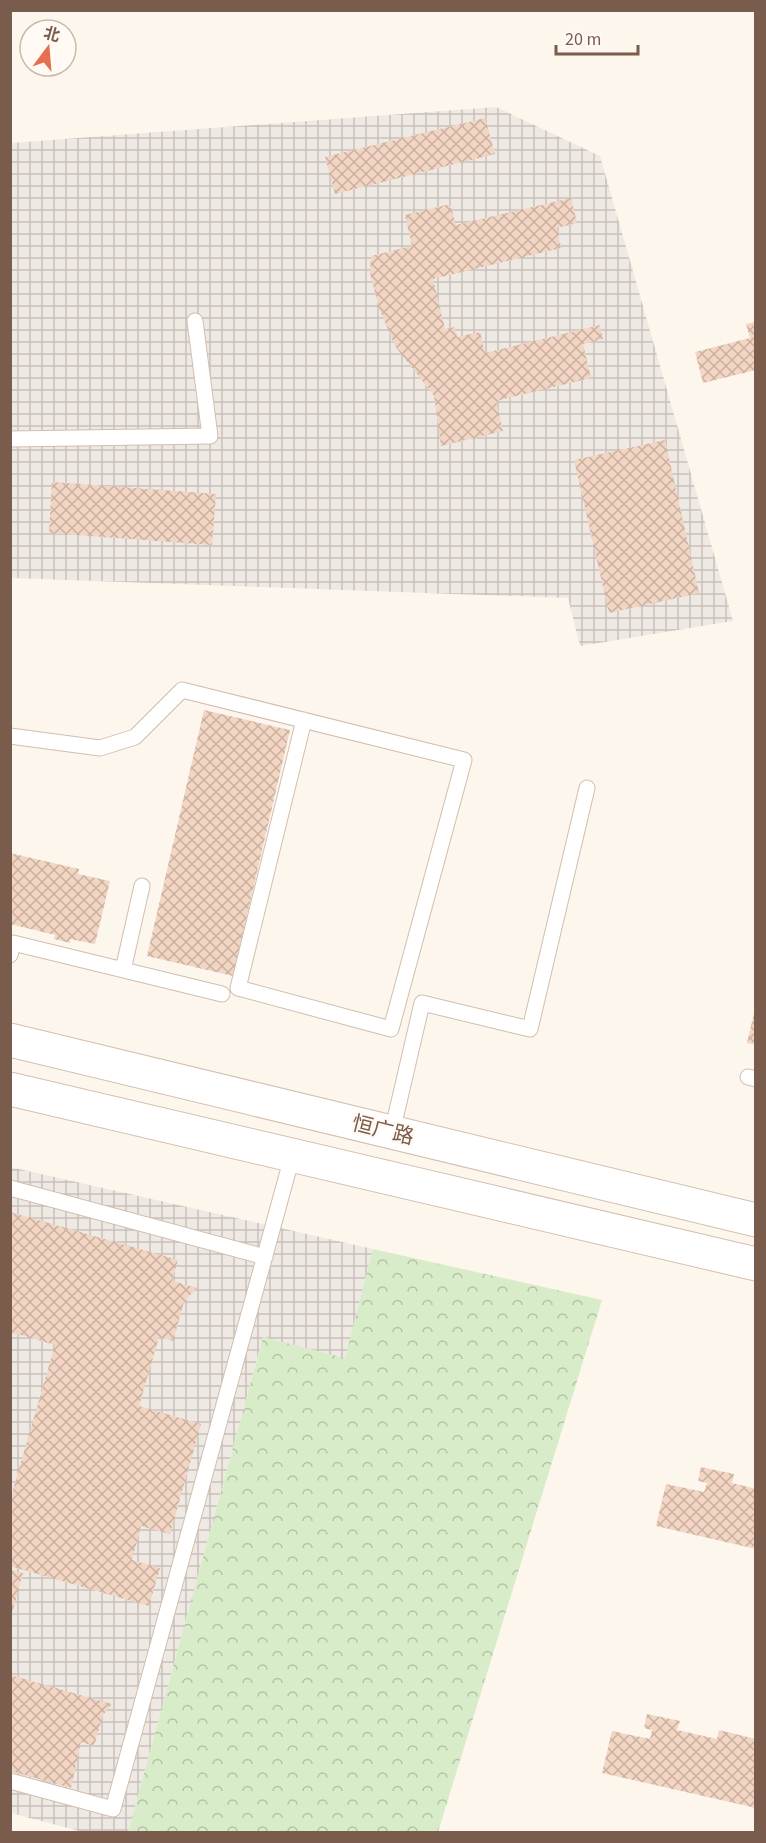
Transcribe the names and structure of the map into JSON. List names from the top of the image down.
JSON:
{
  "streets": {
    "street": ["恒广路"]
  },
  "scale_bar": "20 m",
  "north": "top"
}
